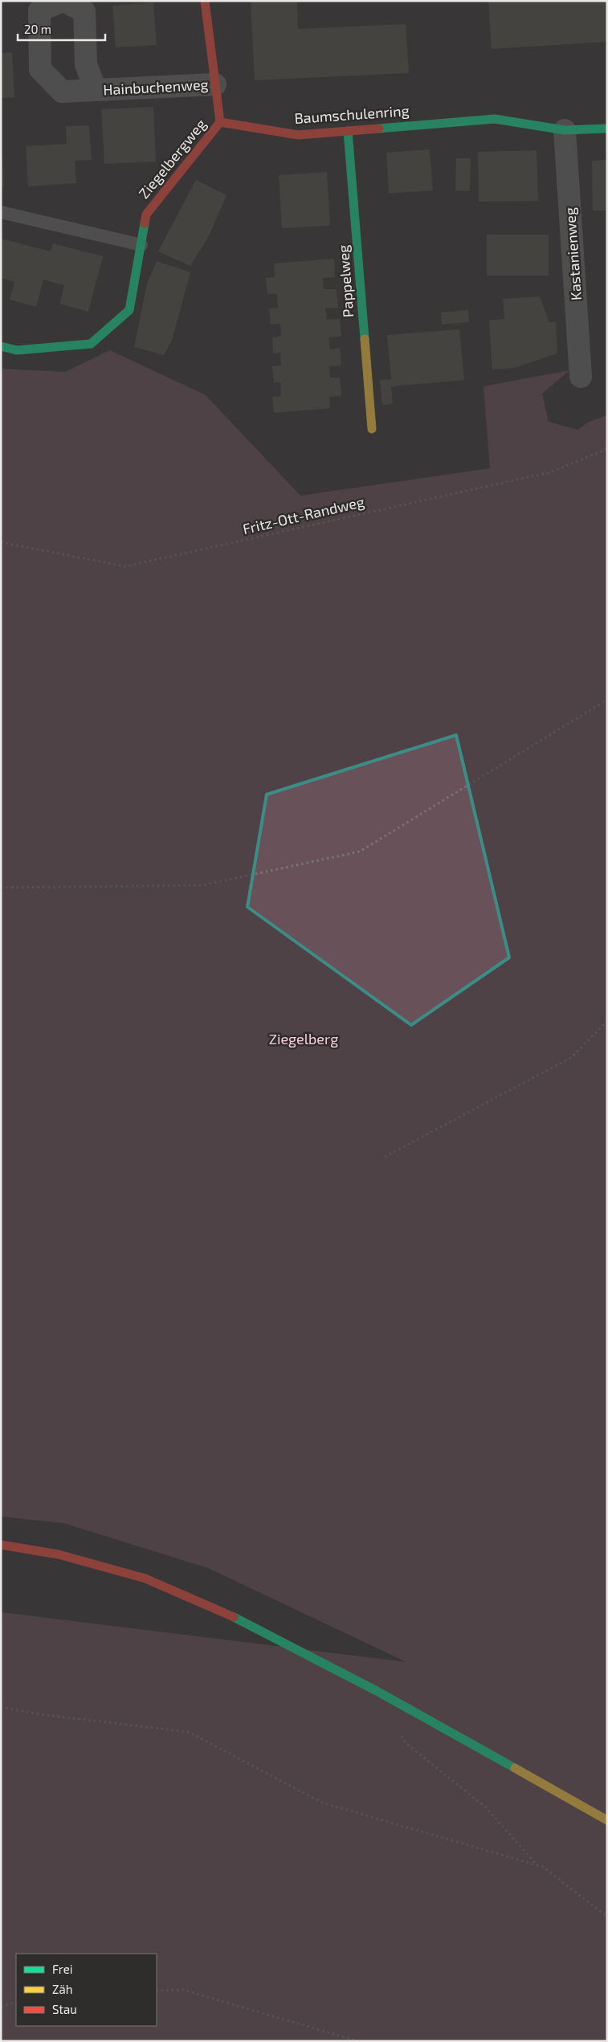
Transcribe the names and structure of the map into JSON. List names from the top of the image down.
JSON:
{
  "streets": {
    "street": [
      "Hainbuchenweg",
      "Baumschulenring",
      "Ziegelbergweg",
      "Kastanienweg",
      "Pappelweg"
    ],
    "path": ["Fritz-Ott-Randweg"]
  },
  "crossings": [
    ["Baumschulenring", "Ziegelbergweg"],
    ["Baumschulenring", "Kastanienweg"],
    ["Baumschulenring", "Pappelweg"]
  ],
  "parks": ["Ziegelberg"],
  "legend": ["Frei", "Zäh", "Stau"],
  "scale_bar": "20 m"
}
